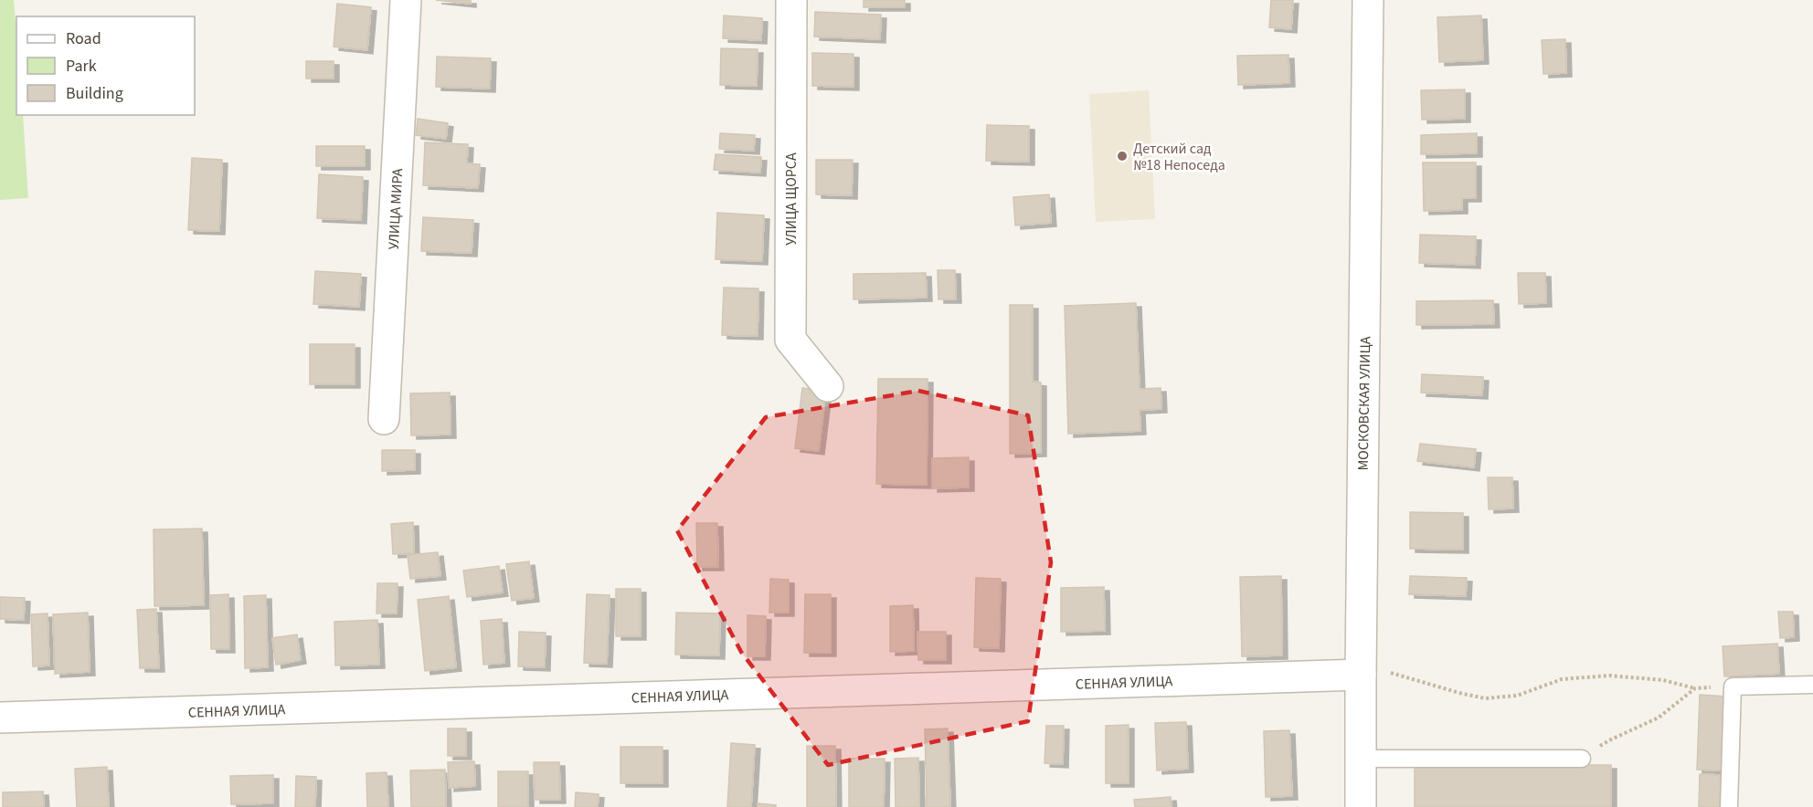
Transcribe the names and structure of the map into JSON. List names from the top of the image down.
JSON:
{
  "streets": {
    "street": [
      "УЛИЦА ЩОРСА",
      "УЛИЦА МИРА",
      "МОСКОВСКАЯ УЛИЦА",
      "СЕННАЯ УЛИЦА"
    ]
  },
  "crossings": [
    ["МОСКОВСКАЯ УЛИЦА", "СЕННАЯ УЛИЦА"]
  ],
  "places": ["Детский сад №18 Непоседа"],
  "legend": ["Road", "Park", "Building"]
}
